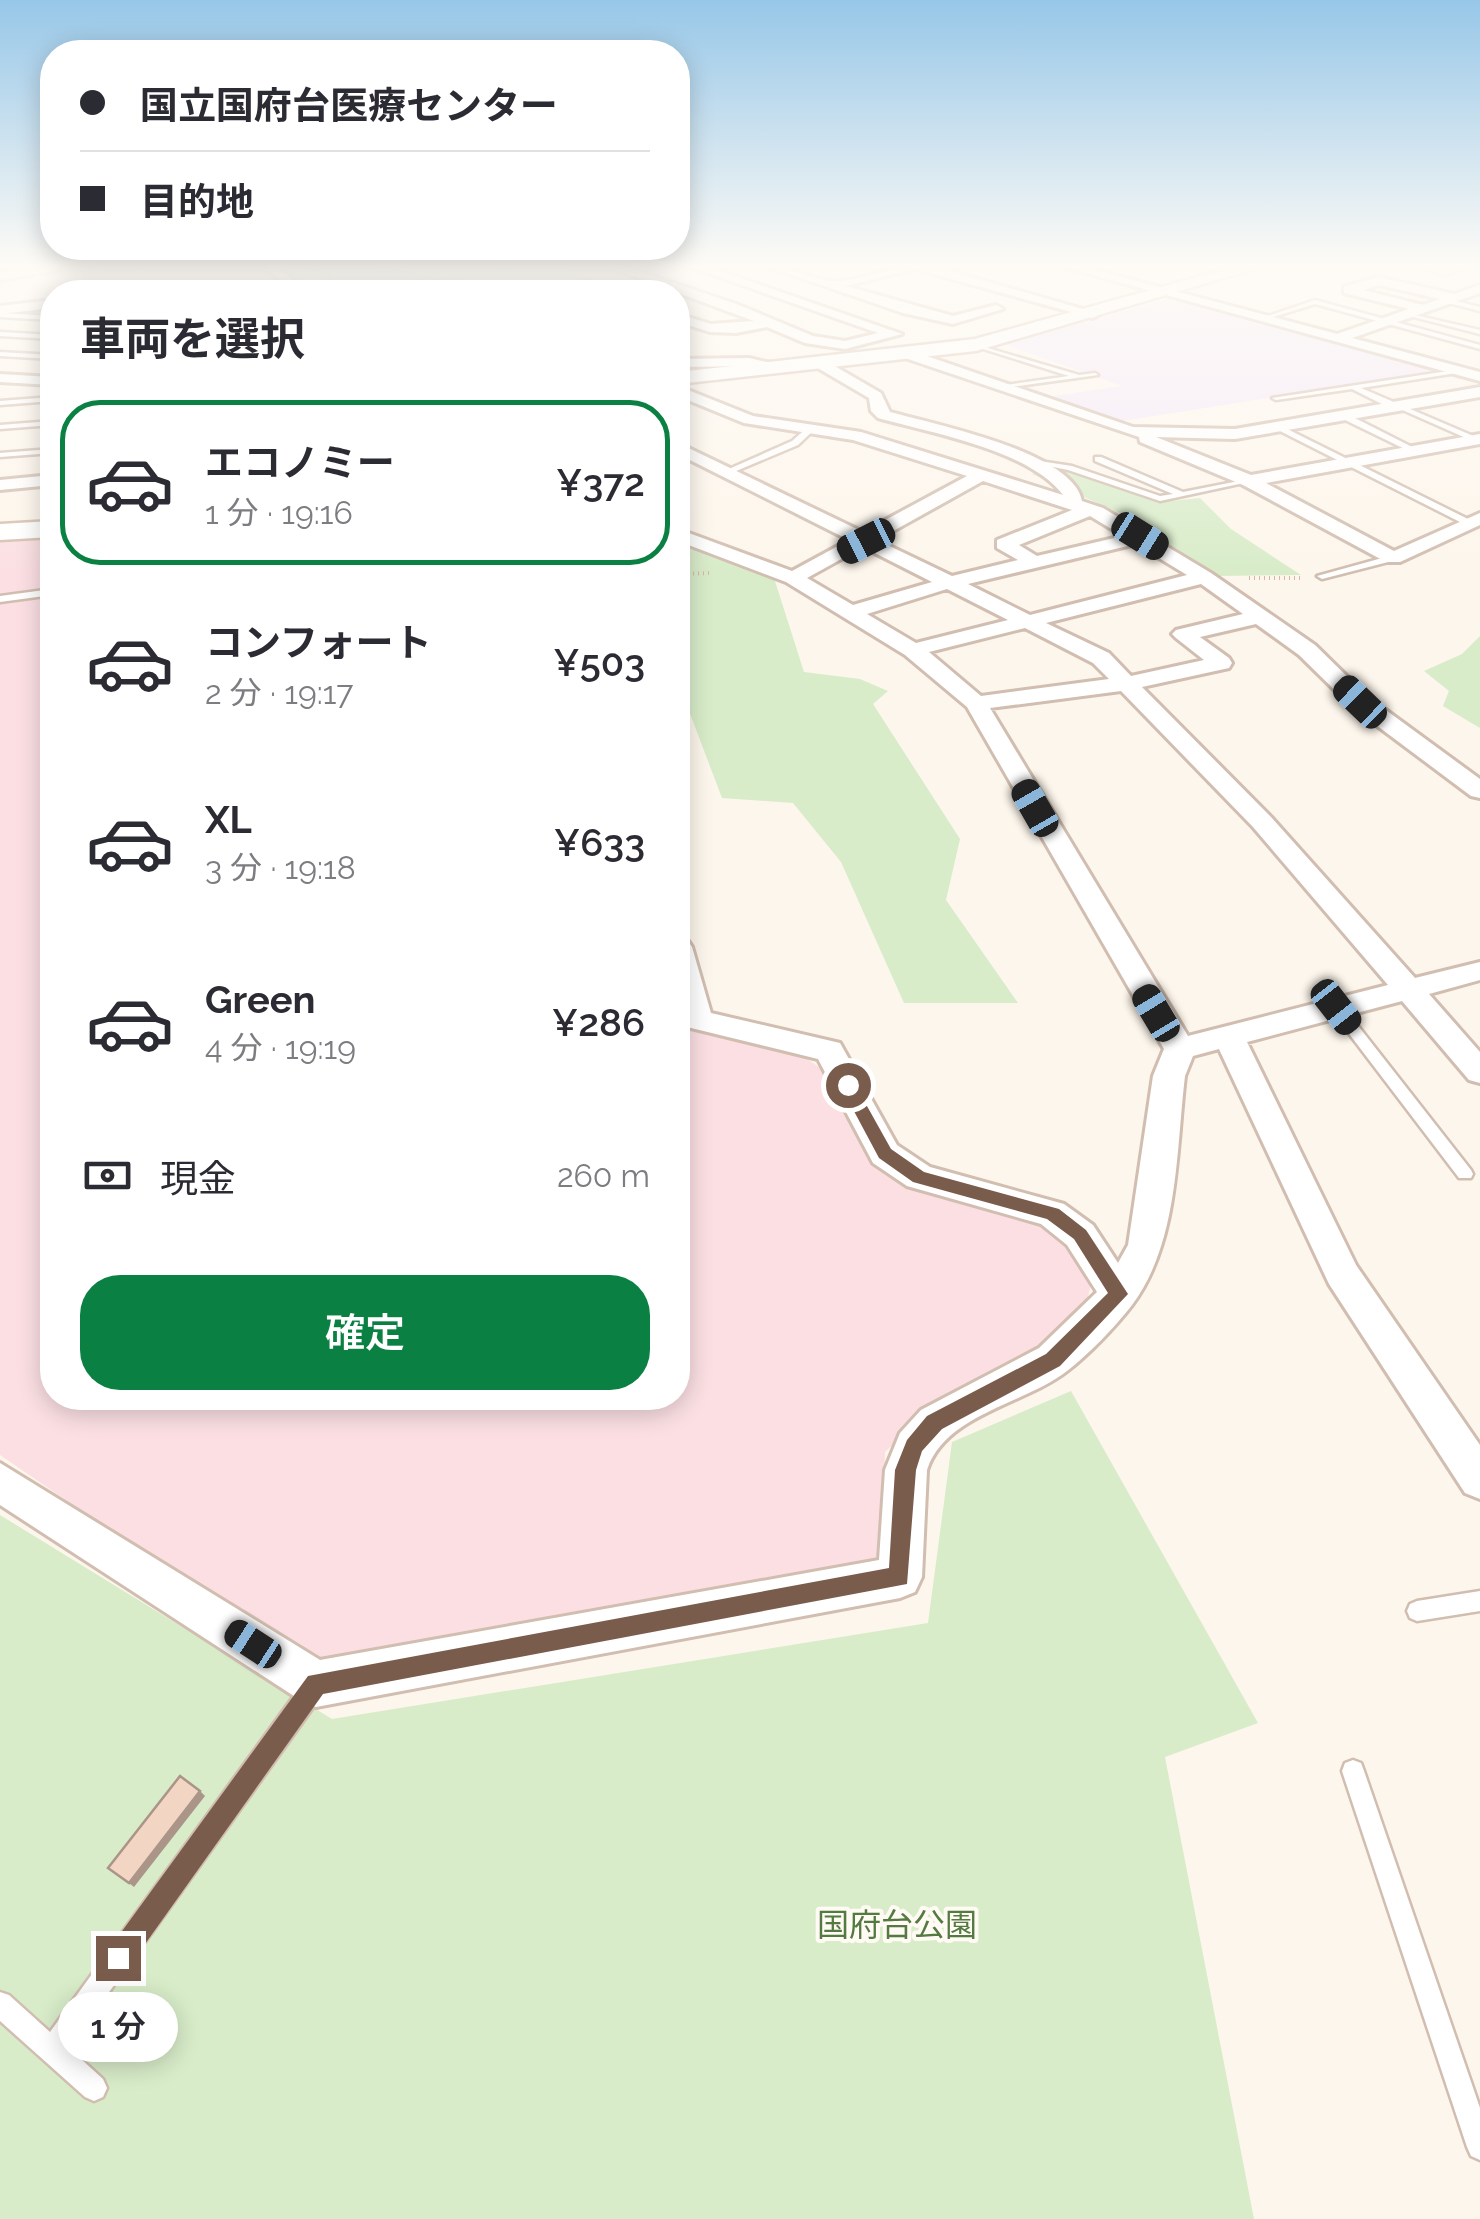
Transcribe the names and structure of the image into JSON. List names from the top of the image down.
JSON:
{
  "parks": ["国府台公園"],
  "page": {
    "banner": ["国立国府台医療センター", "目的地"],
    "heading": "車両を選択",
    "list": [
      {
        "name": "エコノミー",
        "note": "1 分 · 19:16",
        "value": "¥372"
      },
      {
        "name": "コンフォート",
        "note": "2 分 · 19:17",
        "value": "¥503"
      },
      {
        "name": "XL",
        "note": "3 分 · 19:18",
        "value": "¥633"
      },
      {
        "name": "Green",
        "note": "4 分 · 19:19",
        "value": "¥286"
      }
    ],
    "pay": ["現金", "260 m"],
    "buttons": "確定",
    "bubble": "1 分"
  }
}
